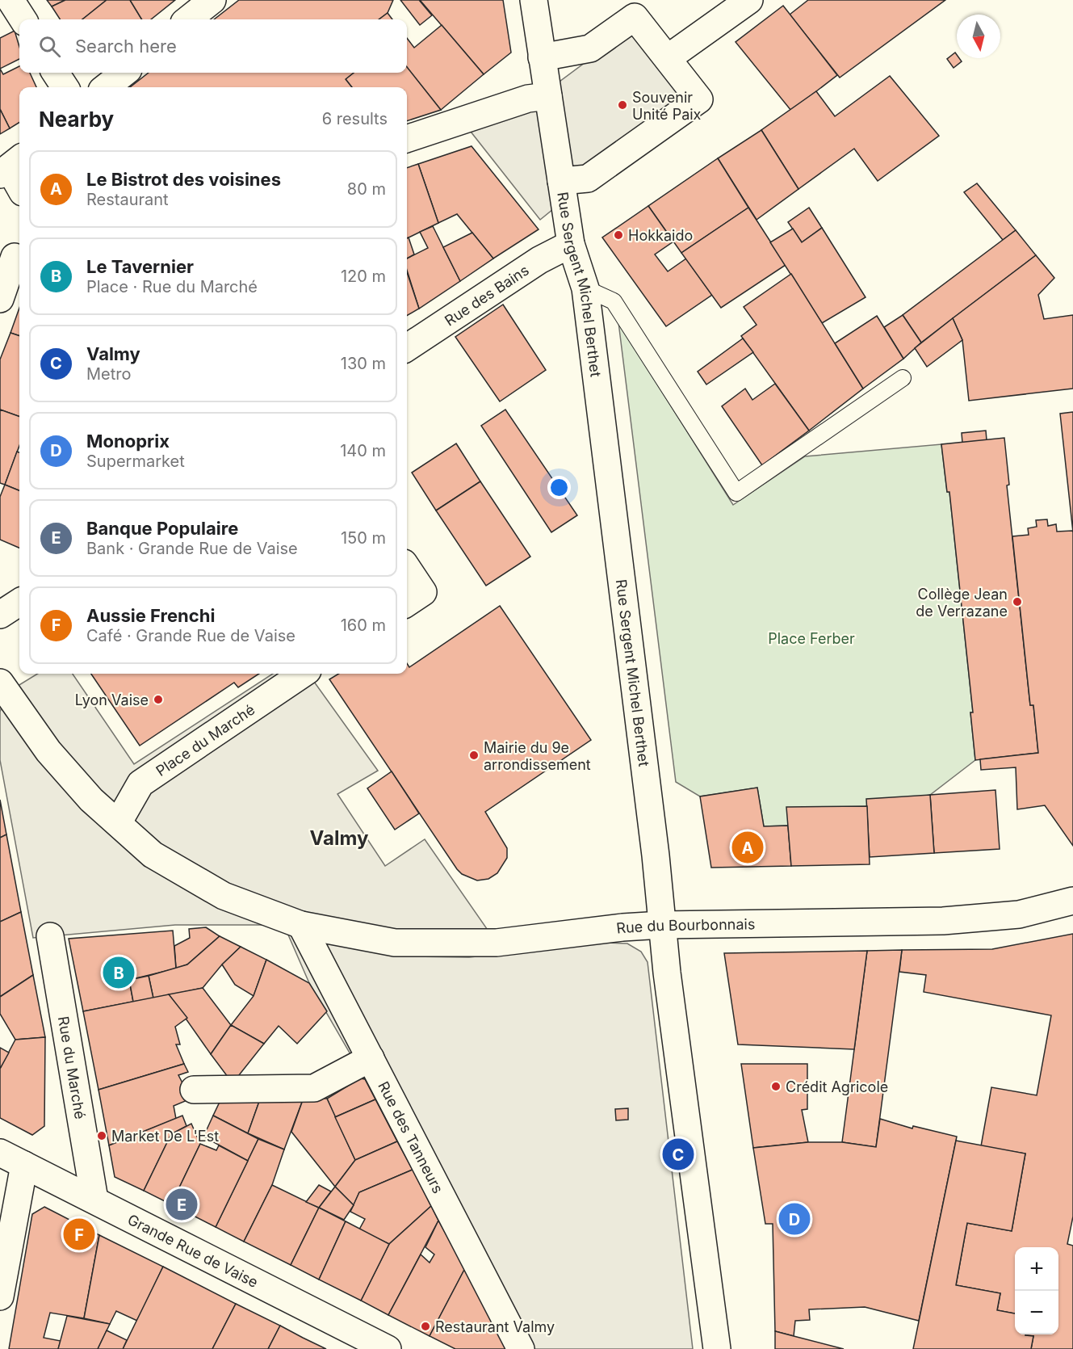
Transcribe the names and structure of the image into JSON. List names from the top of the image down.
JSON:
{
  "streets": {
    "street": [
      "Rue Sergent Michel Berthet",
      "Rue des Bains",
      "Place du Marché",
      "Rue du Bourbonnais",
      "Rue du Marché",
      "Rue des Tanneurs",
      "Grande Rue de Vaise"
    ]
  },
  "crossings": [
    ["Rue Sergent Michel Berthet", "Rue des Bains"],
    ["Rue Sergent Michel Berthet", "Rue du Bourbonnais"],
    ["Rue du Bourbonnais", "Rue des Tanneurs"],
    ["Rue du Marché", "Grande Rue de Vaise"]
  ],
  "districts": ["Valmy"],
  "parks": ["Place Ferber"],
  "places": [
    "Souvenir Unité Paix",
    "Hokkaido",
    "Collège Jean de Verrazane",
    "Lyon Vaise",
    "Mairie du 9e arrondissement",
    "Crédit Agricole",
    "Market De L'Est",
    "Restaurant Valmy"
  ],
  "north": "bottom",
  "page": {
    "search": "Search here",
    "heading": ["Nearby", "6 results"],
    "list": [
      {
        "mark": "A",
        "name": "Le Bistrot des voisines",
        "note": "Restaurant",
        "value": "80 m"
      },
      {
        "mark": "B",
        "name": "Le Tavernier",
        "note": "Place · Rue du Marché",
        "value": "120 m"
      },
      {
        "mark": "C",
        "name": "Valmy",
        "note": "Metro",
        "value": "130 m"
      },
      {
        "mark": "D",
        "name": "Monoprix",
        "note": "Supermarket",
        "value": "140 m"
      },
      {
        "mark": "E",
        "name": "Banque Populaire",
        "note": "Bank · Grande Rue de Vaise",
        "value": "150 m"
      },
      {
        "mark": "F",
        "name": "Aussie Frenchi",
        "note": "Café · Grande Rue de Vaise",
        "value": "160 m"
      }
    ],
    "pins": [
      "A",
      "B",
      "C",
      "E",
      "D",
      "F"
    ],
    "map_buttons": ["+", "−"]
  }
}
